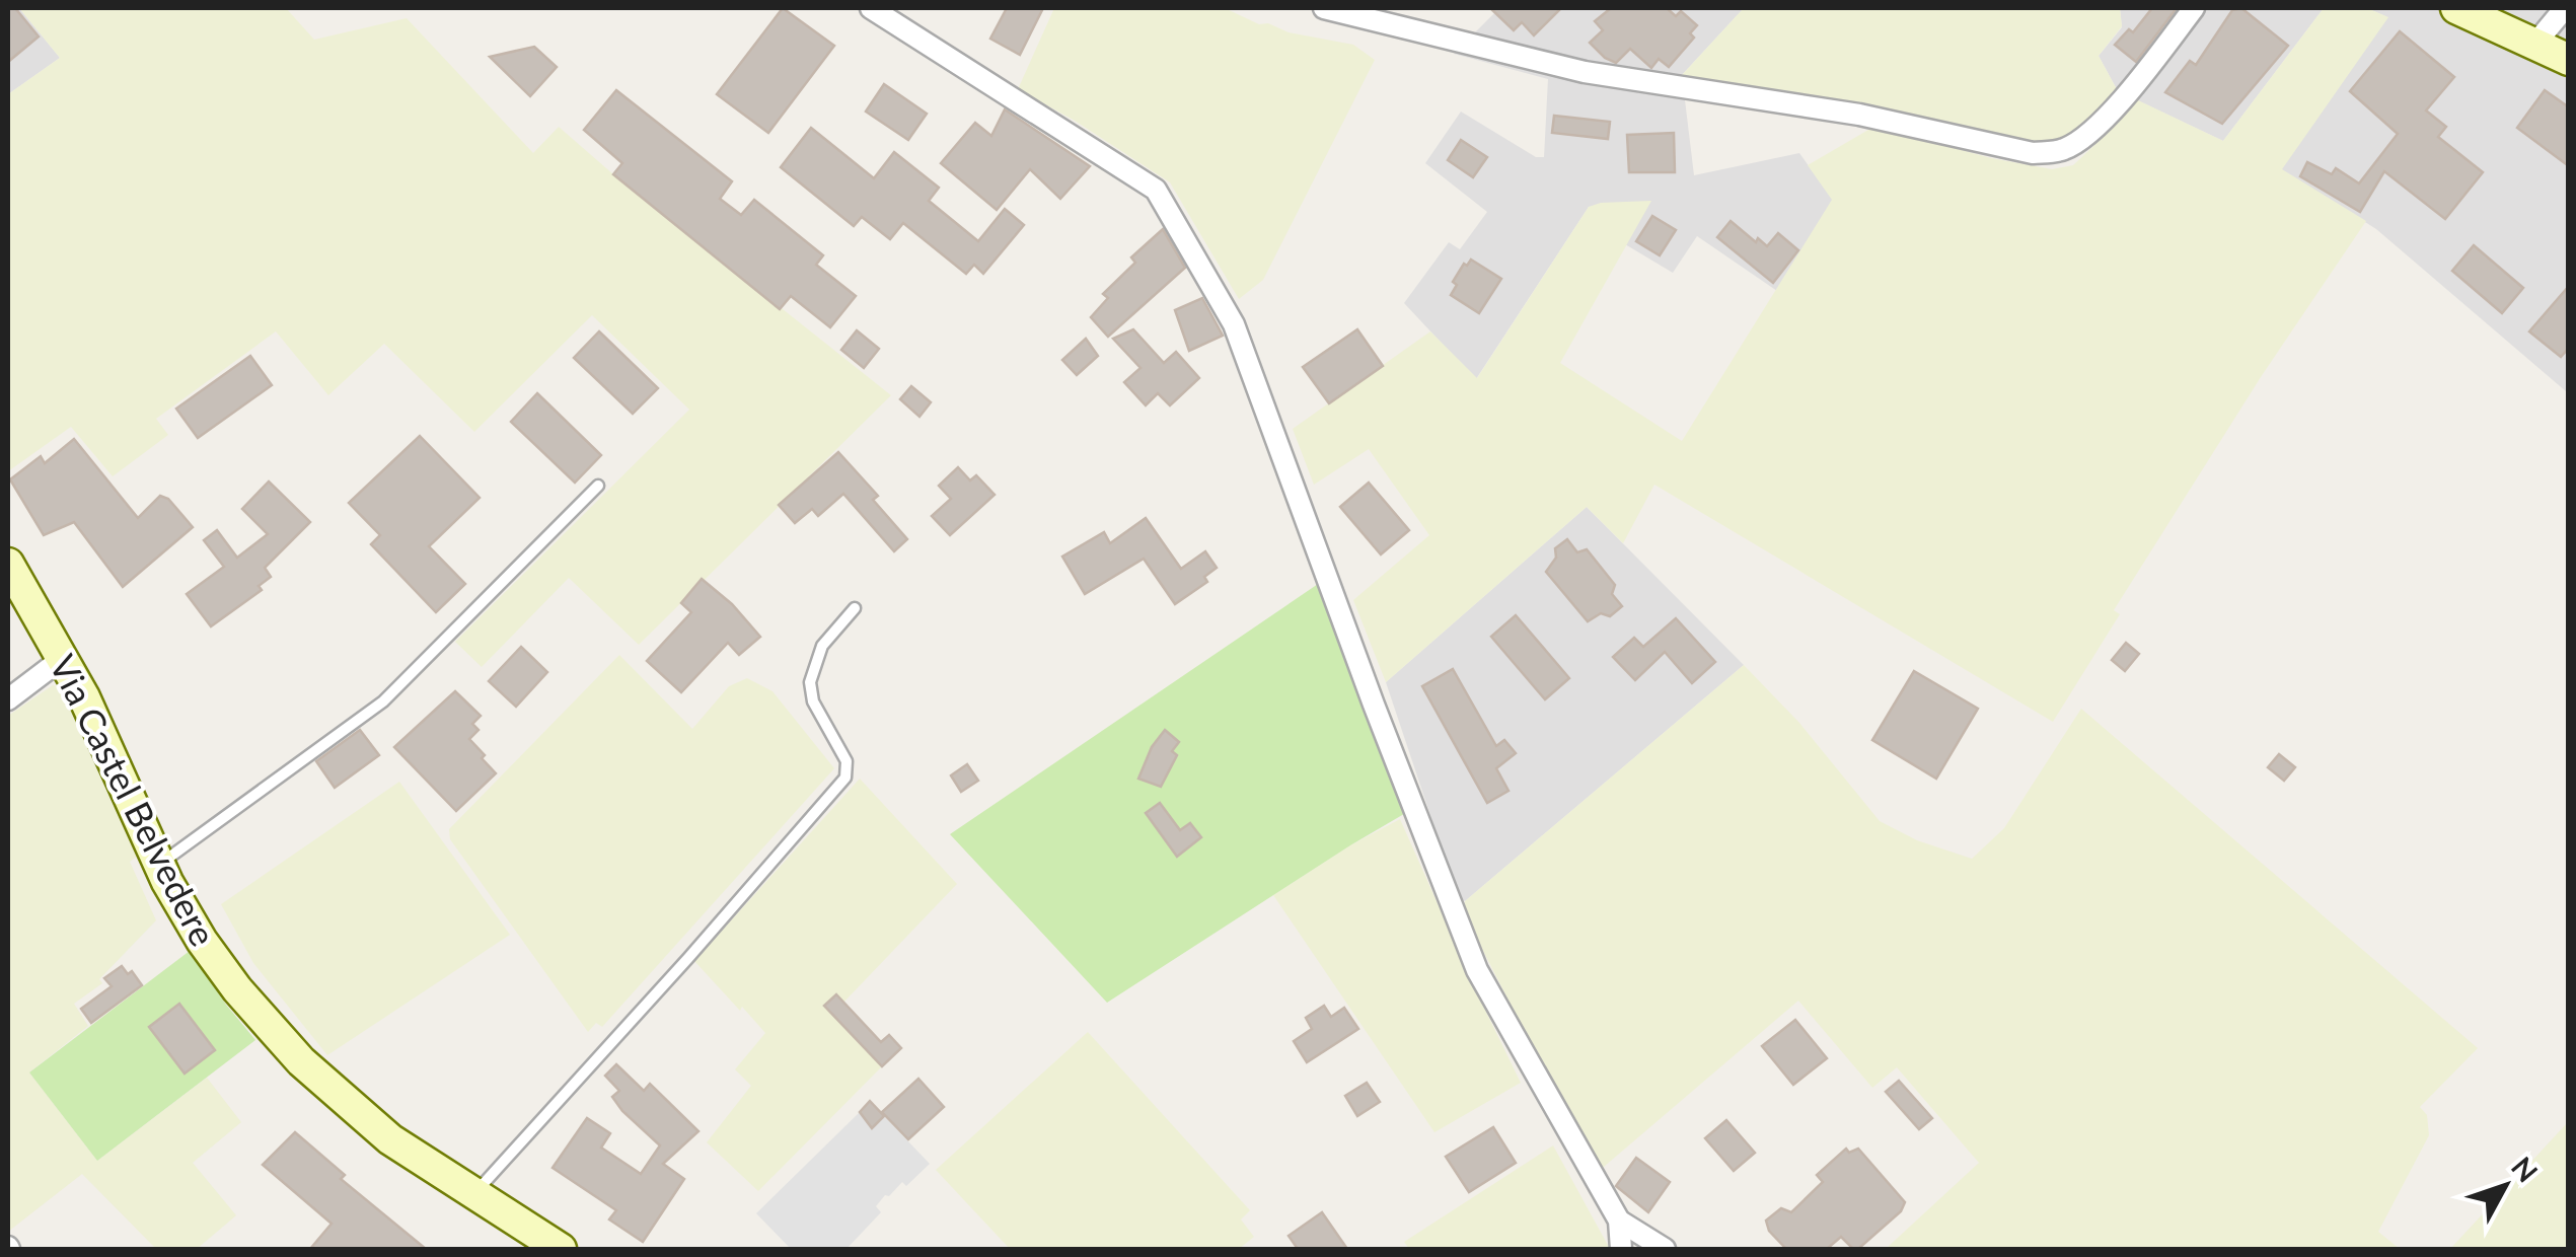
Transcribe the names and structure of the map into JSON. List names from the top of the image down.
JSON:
{
  "streets": {
    "street": ["Via Castel Belvedere"]
  },
  "north": "top right"
}
